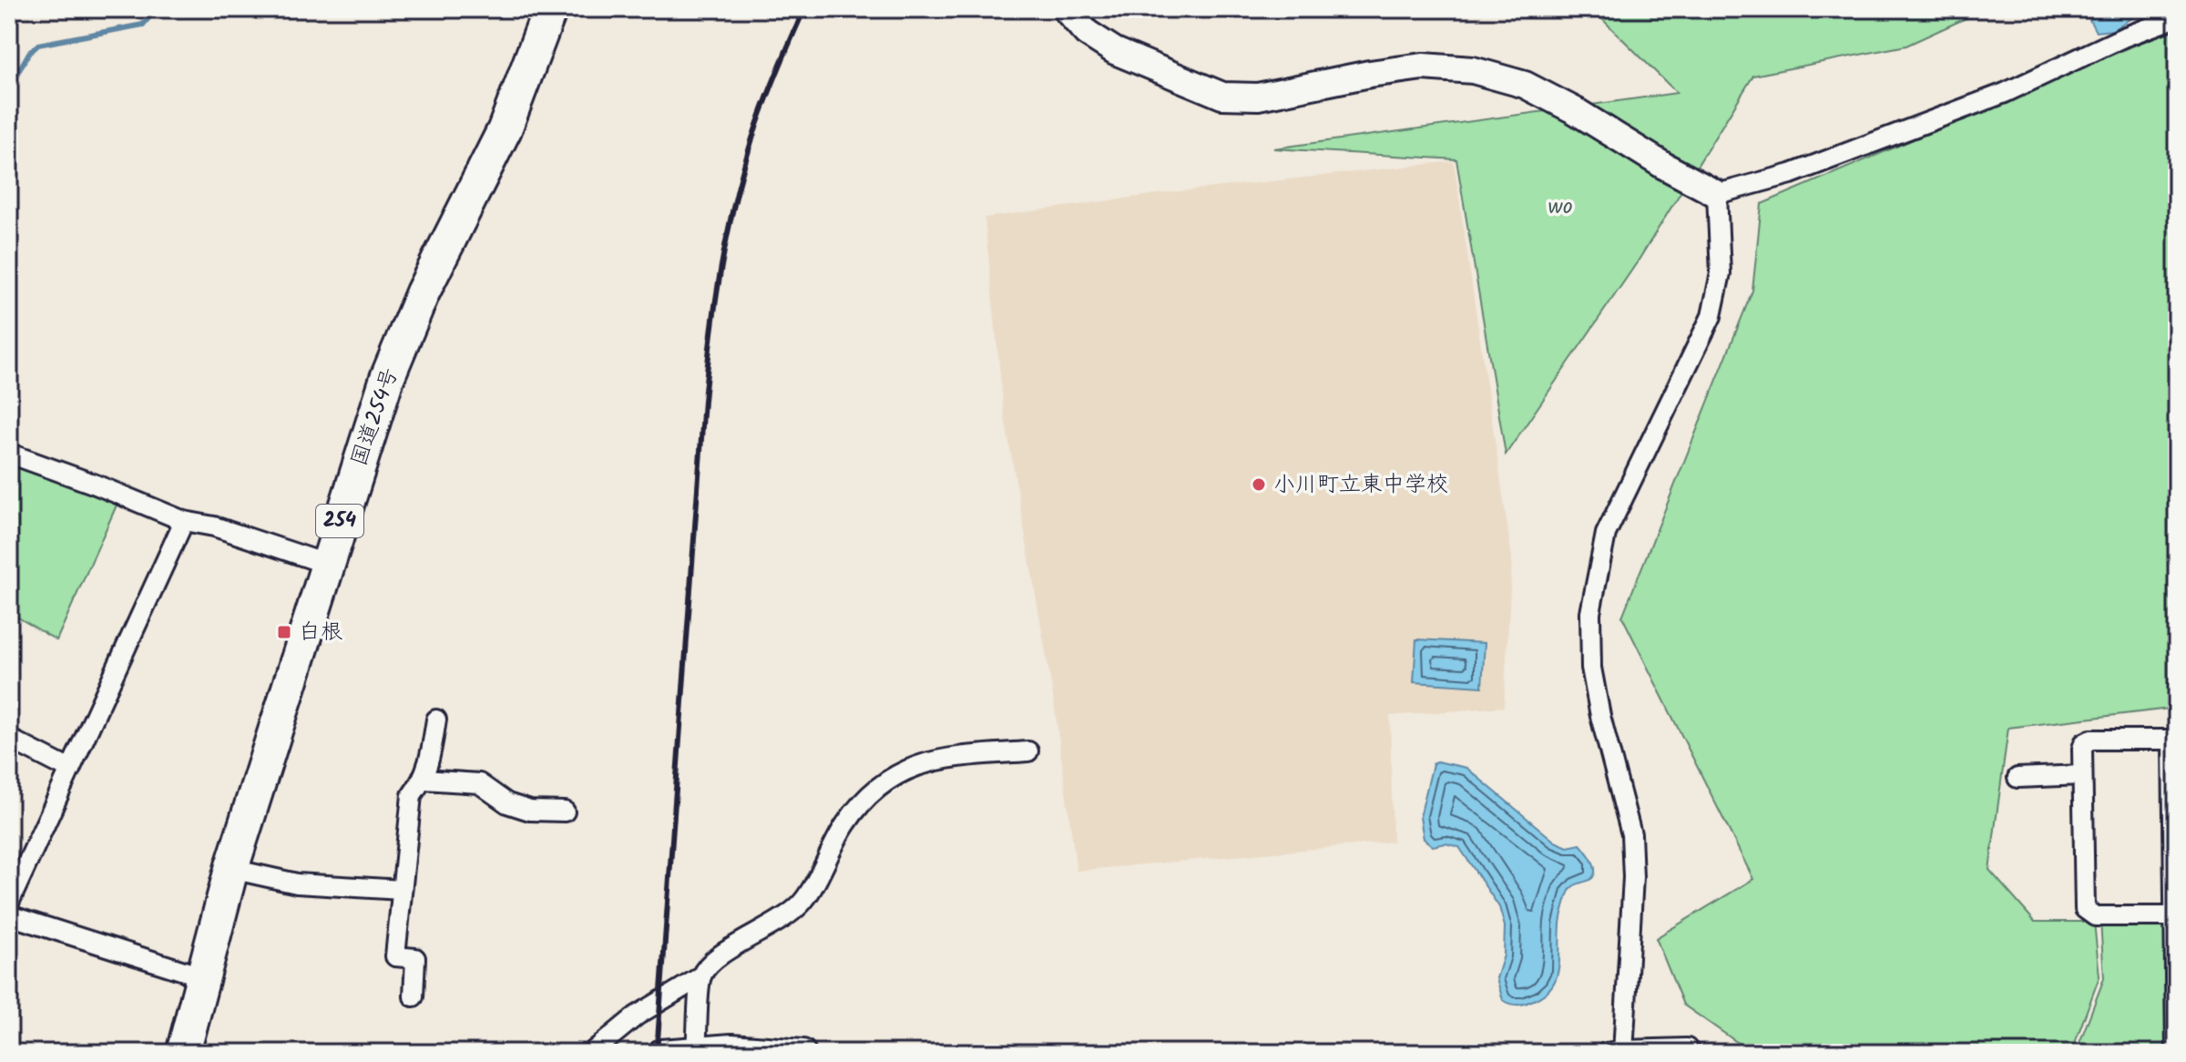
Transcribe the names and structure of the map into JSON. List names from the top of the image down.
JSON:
{
  "streets": {
    "highway": ["国道254号", "254"]
  },
  "parks": ["wo"],
  "places": {
    "other": ["小川町立東中学校"],
    "transit": ["白根"]
  }
}
